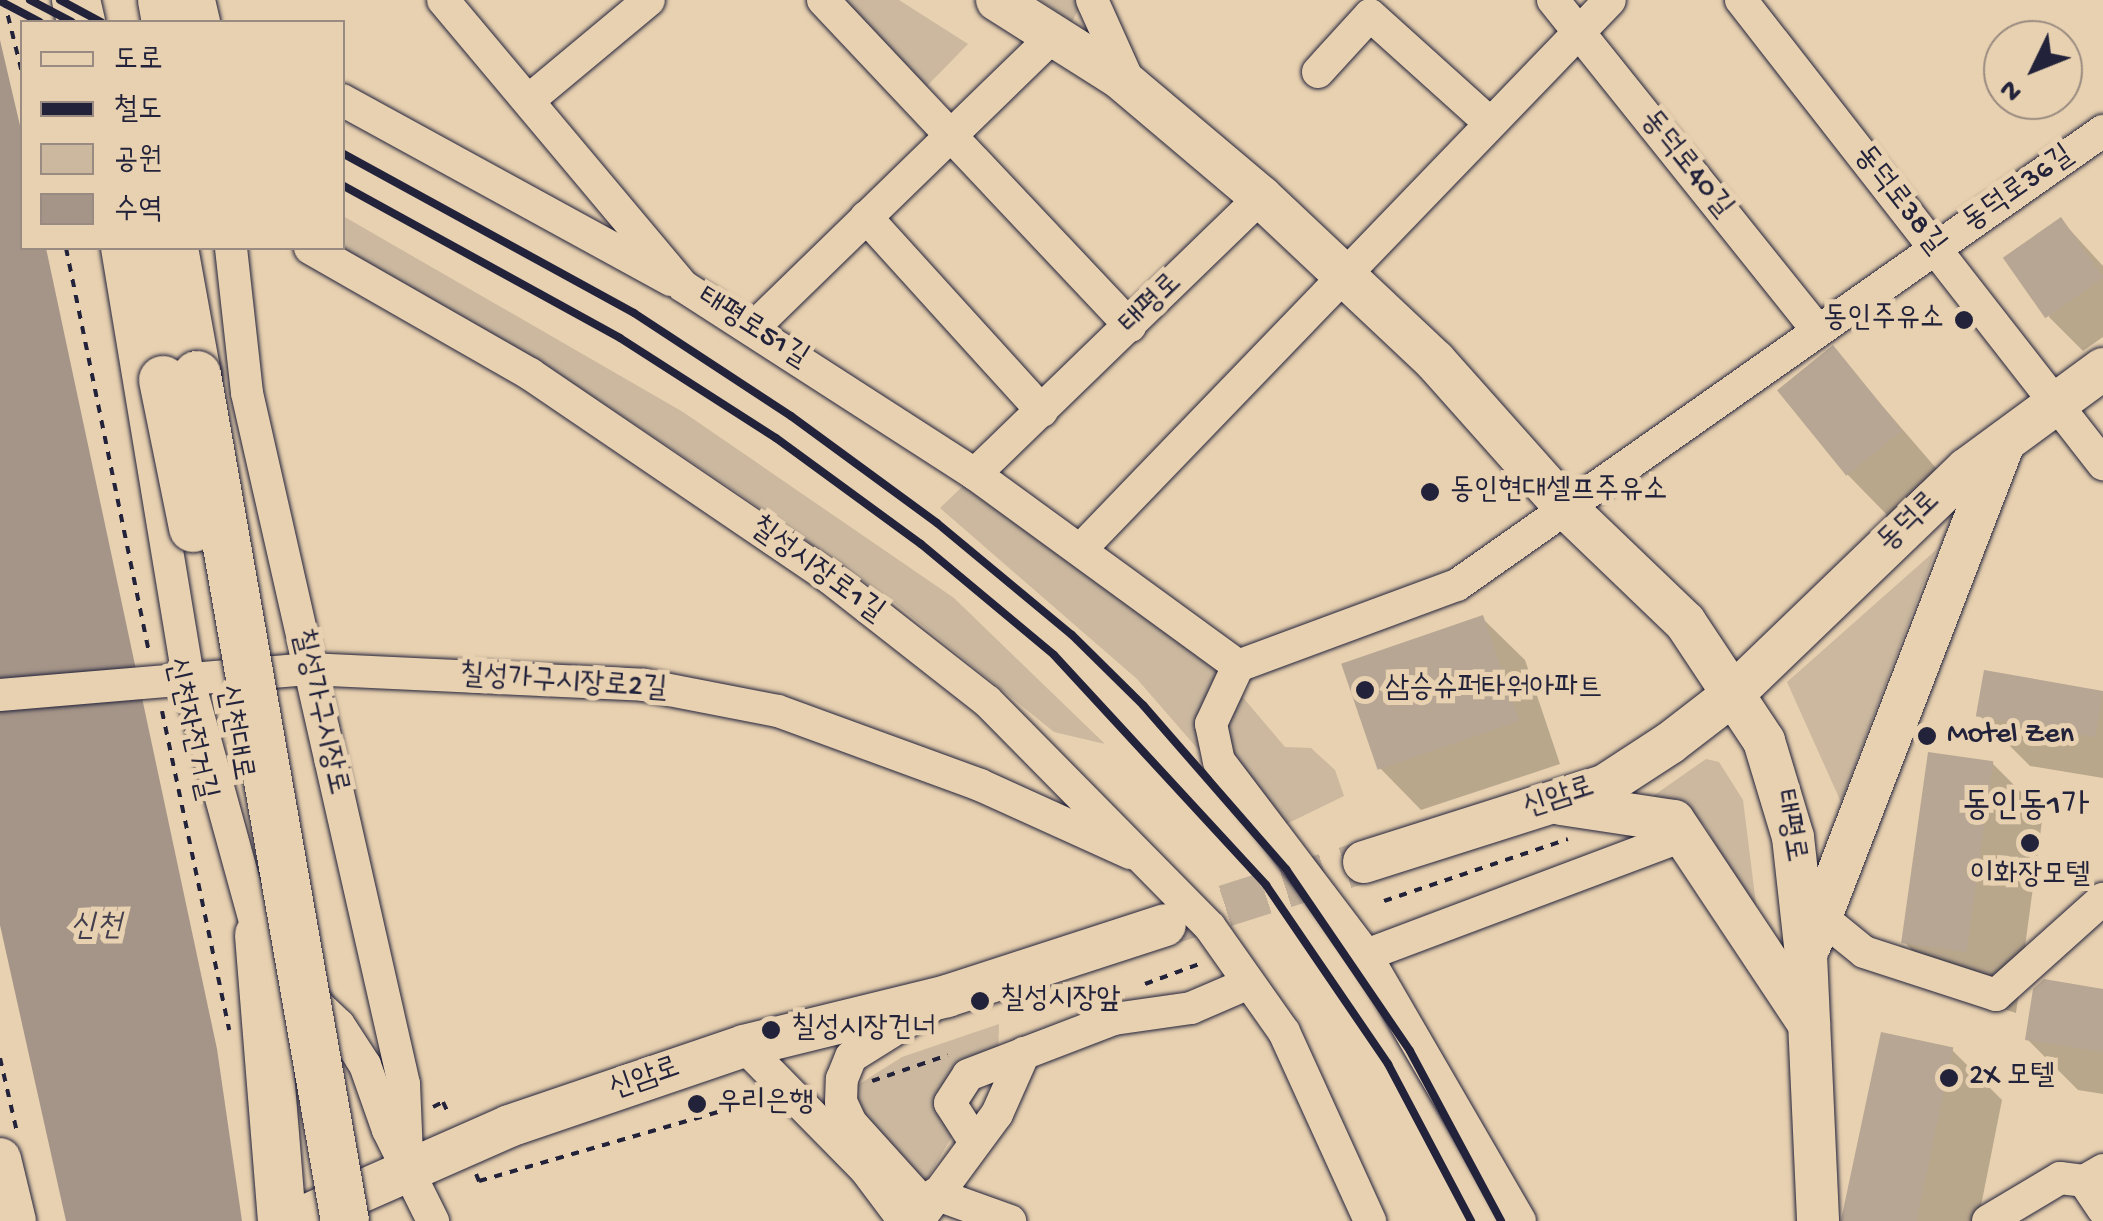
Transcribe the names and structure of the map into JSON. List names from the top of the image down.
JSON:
{
  "streets": {
    "highway": ["신천대로"],
    "main road": ["태평로", "동덕로", "신암로"],
    "street": [
      "동덕로40길",
      "동덕로36길",
      "동덕로38길",
      "태평로51길",
      "칠성시장로1길",
      "칠성가구시장로2길",
      "칠성가구시장로"
    ],
    "path": ["신천자전거길"]
  },
  "crossings": [
    ["동덕로36길", "동덕로38길"],
    ["동덕로38길", "동덕로"],
    ["태평로", "태평로51길"],
    ["태평로", "동덕로"],
    ["태평로", "신암로"],
    ["동덕로", "신암로"],
    ["칠성시장로1길", "칠성가구시장로2길"],
    ["칠성가구시장로2길", "칠성가구시장로"],
    ["칠성가구시장로2길", "신천자전거길"],
    ["칠성가구시장로", "신암로"],
    ["신천대로", "신암로"]
  ],
  "districts": ["동인동1가"],
  "water": ["신천"],
  "places": [
    "동인주유소",
    "동인현대셀프주유소",
    "삼승슈퍼타워아파트",
    "Motel Zen",
    "이화장모텔",
    "칠성시장앞",
    "칠성시장건너",
    "2X 모텔",
    "우리은행"
  ],
  "legend": [
    "도로",
    "철도",
    "공원",
    "수역"
  ],
  "north": "bottom left"
}
